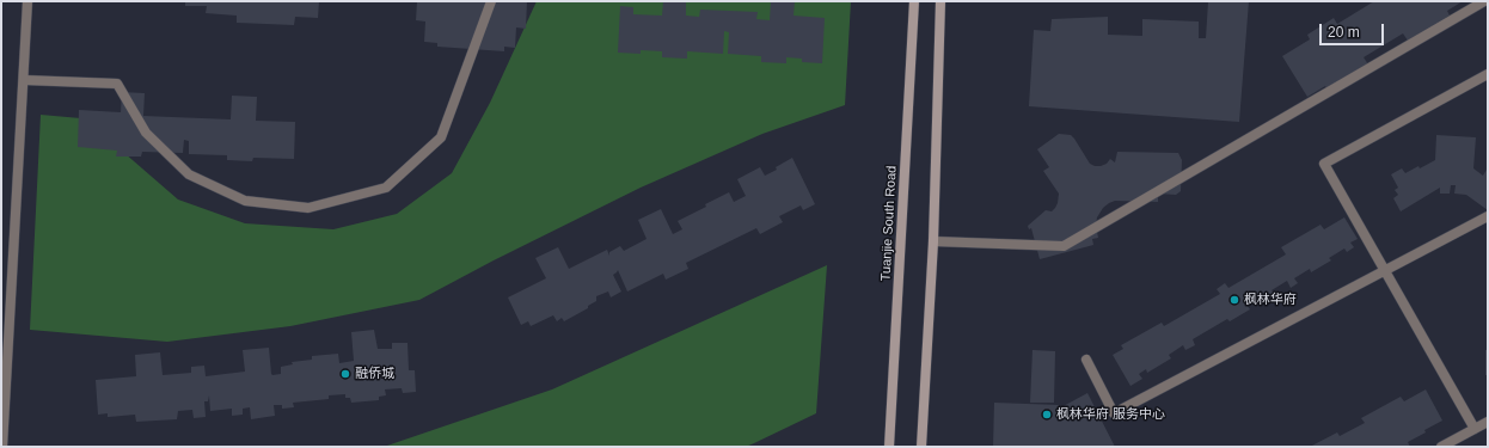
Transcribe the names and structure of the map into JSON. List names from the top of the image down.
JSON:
{
  "streets": {
    "main road": ["Tuanjie South Road"]
  },
  "places": ["枫林华府", "融侨城", "枫林华府 服务中心"],
  "scale_bar": "20 m"
}
